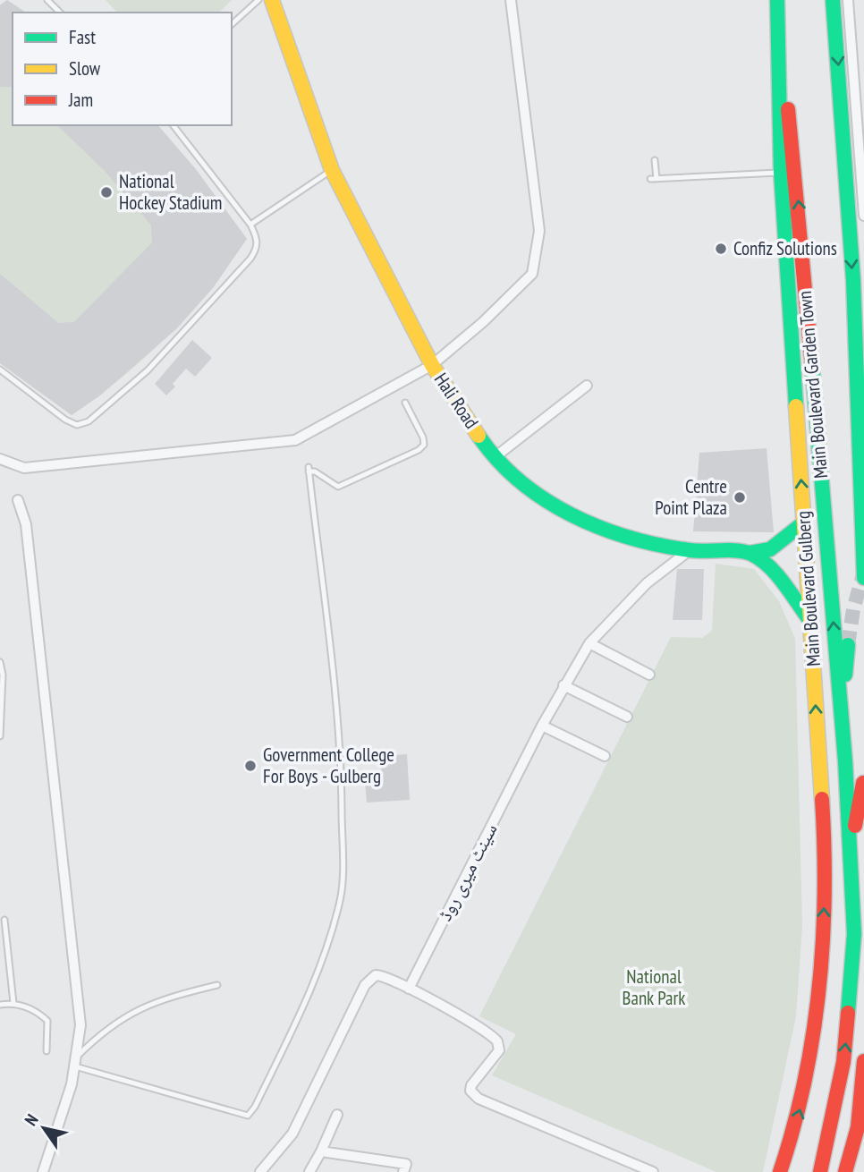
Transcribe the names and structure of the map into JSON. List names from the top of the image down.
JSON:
{
  "streets": {
    "main road": ["Main Boulevard Garden Town", "Hali Road", "Main Boulevard Gulberg"],
    "street": ["سینٹ میری روڈ"]
  },
  "crossings": [
    ["Main Boulevard Garden Town", "Main Boulevard Gulberg"],
    ["Hali Road", "سینٹ میری روڈ"]
  ],
  "parks": ["National Bank Park"],
  "places": [
    "National Hockey Stadium",
    "Confiz Solutions",
    "Centre Point Plaza",
    "Government College For Boys - Gulberg"
  ],
  "legend": ["Fast", "Slow", "Jam"],
  "north": "top left"
}
